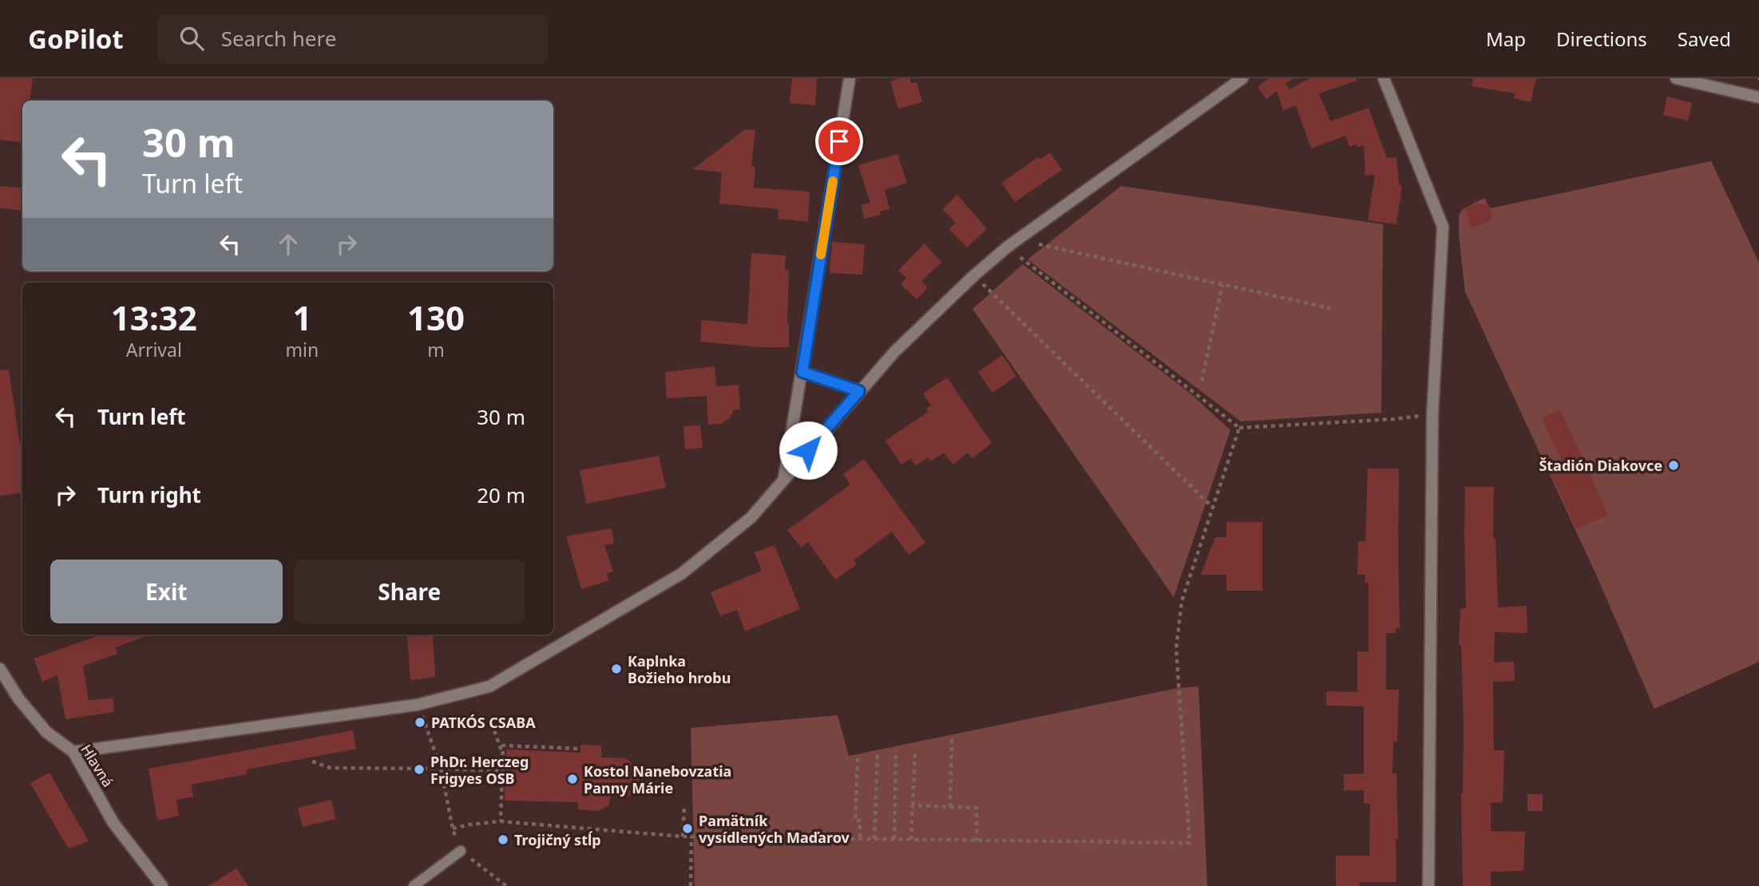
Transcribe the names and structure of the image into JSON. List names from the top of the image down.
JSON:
{
  "streets": {
    "street": ["Hlavná"]
  },
  "places": [
    "Štadión Diakovce",
    "Kaplnka Božieho hrobu",
    "PATKÓS CSABA",
    "PhDr. Herczeg Frigyes OSB",
    "Kostol Nanebovzatia Panny Márie",
    "Pamätník vysídlených Maďarov",
    "Trojičný stĺp"
  ],
  "page": {
    "header": "GoPilot",
    "search": "Search here",
    "nav": ["Map", "Directions", "Saved"],
    "turn": ["30 m", "Turn left"],
    "eta": [
      "13:32",
      "Arrival",
      "1",
      "min",
      "130",
      "m"
    ],
    "list": [
      {
        "name": "Turn left",
        "value": "30 m"
      },
      {
        "name": "Turn right",
        "value": "20 m"
      }
    ],
    "buttons": ["Exit", "Share"]
  }
}
